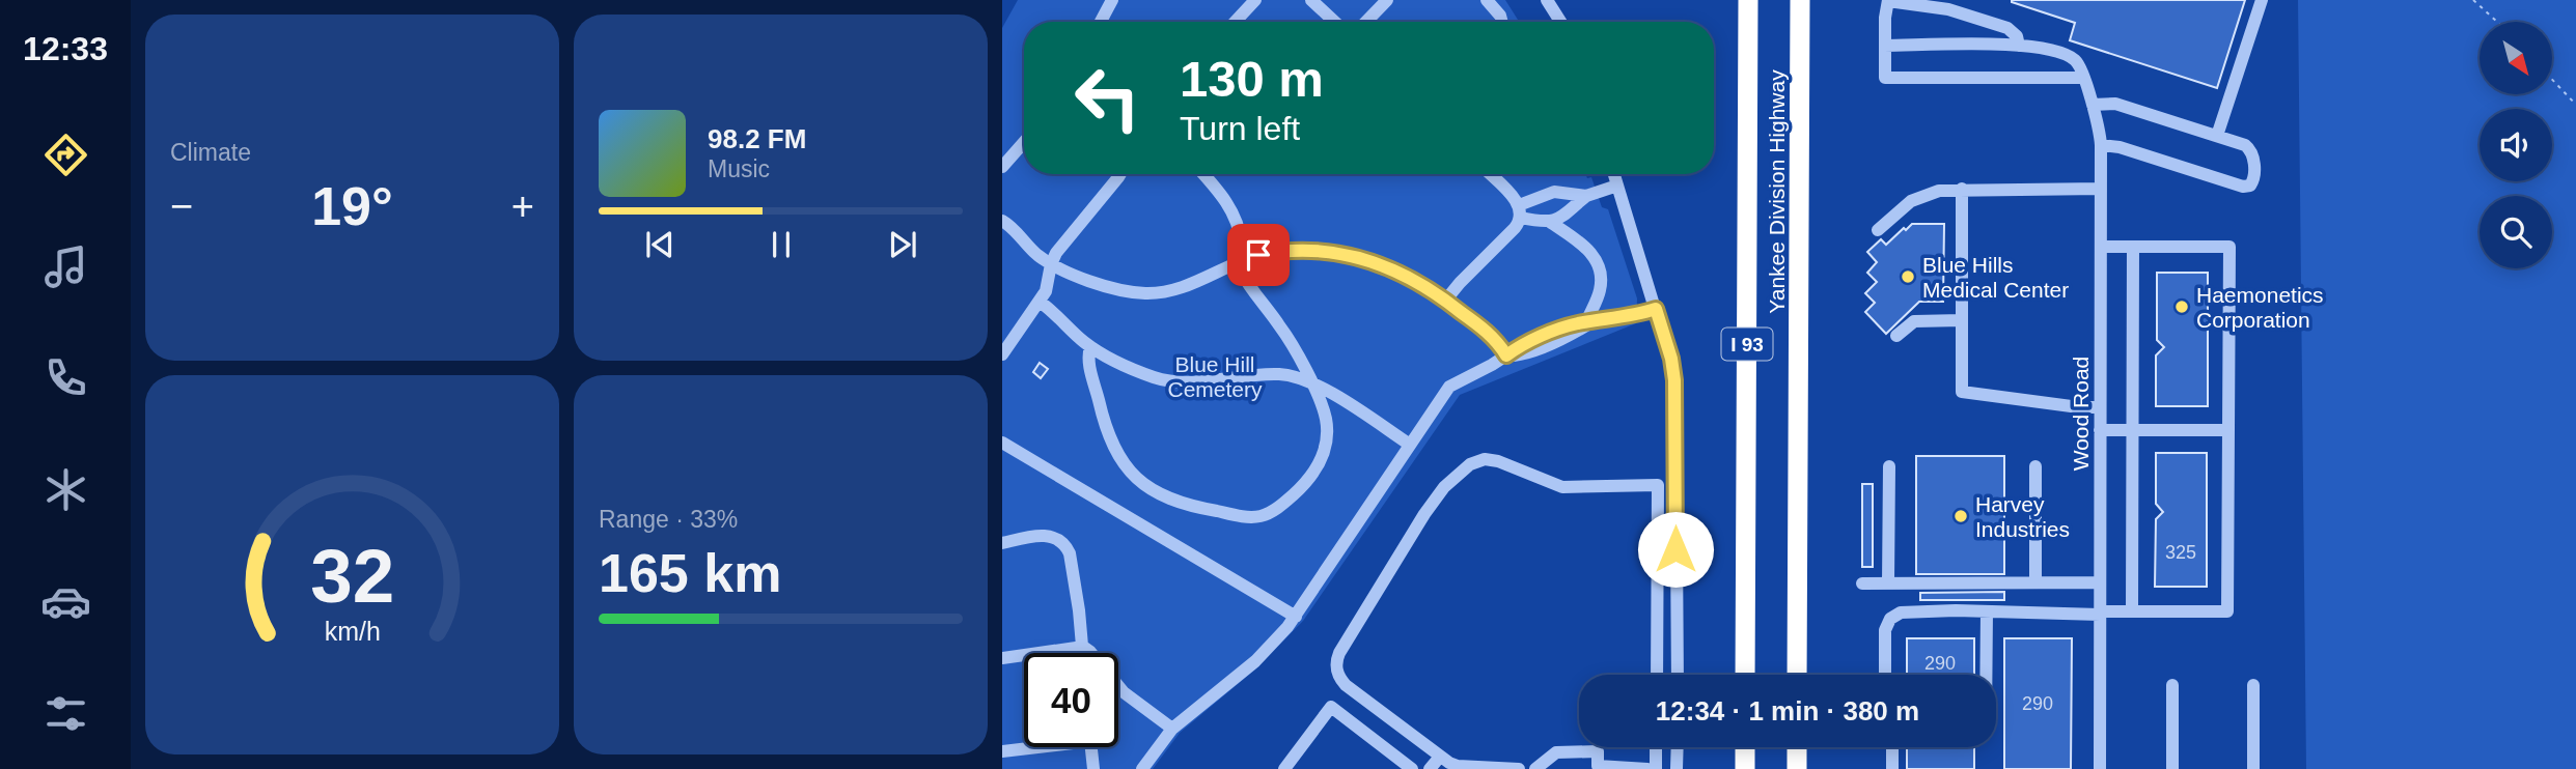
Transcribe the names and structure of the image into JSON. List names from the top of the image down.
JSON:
{
  "streets": {
    "highway": ["Yankee Division Highway", "I 93"],
    "street": ["Wood Road"]
  },
  "parks": ["Blue Hill Cemetery"],
  "places": ["Blue Hills Medical Center", "Haemonetics Corporation", "Harvey Industries"],
  "house_numbers": ["325", "290", "290"],
  "north": "bottom right",
  "page": {
    "tabs": "12:33",
    "tile": [
      "Climate",
      ["Range · 33%", "165 km"]
    ],
    "turn": ["130 m", "Turn left"],
    "song": ["98.2 FM", "Music"],
    "heat": ["−", "19°", "+"],
    "limit": "40",
    "trip": "12:34 · 1 min · 380 m",
    "gauge": ["32", "km/h"]
  }
}
